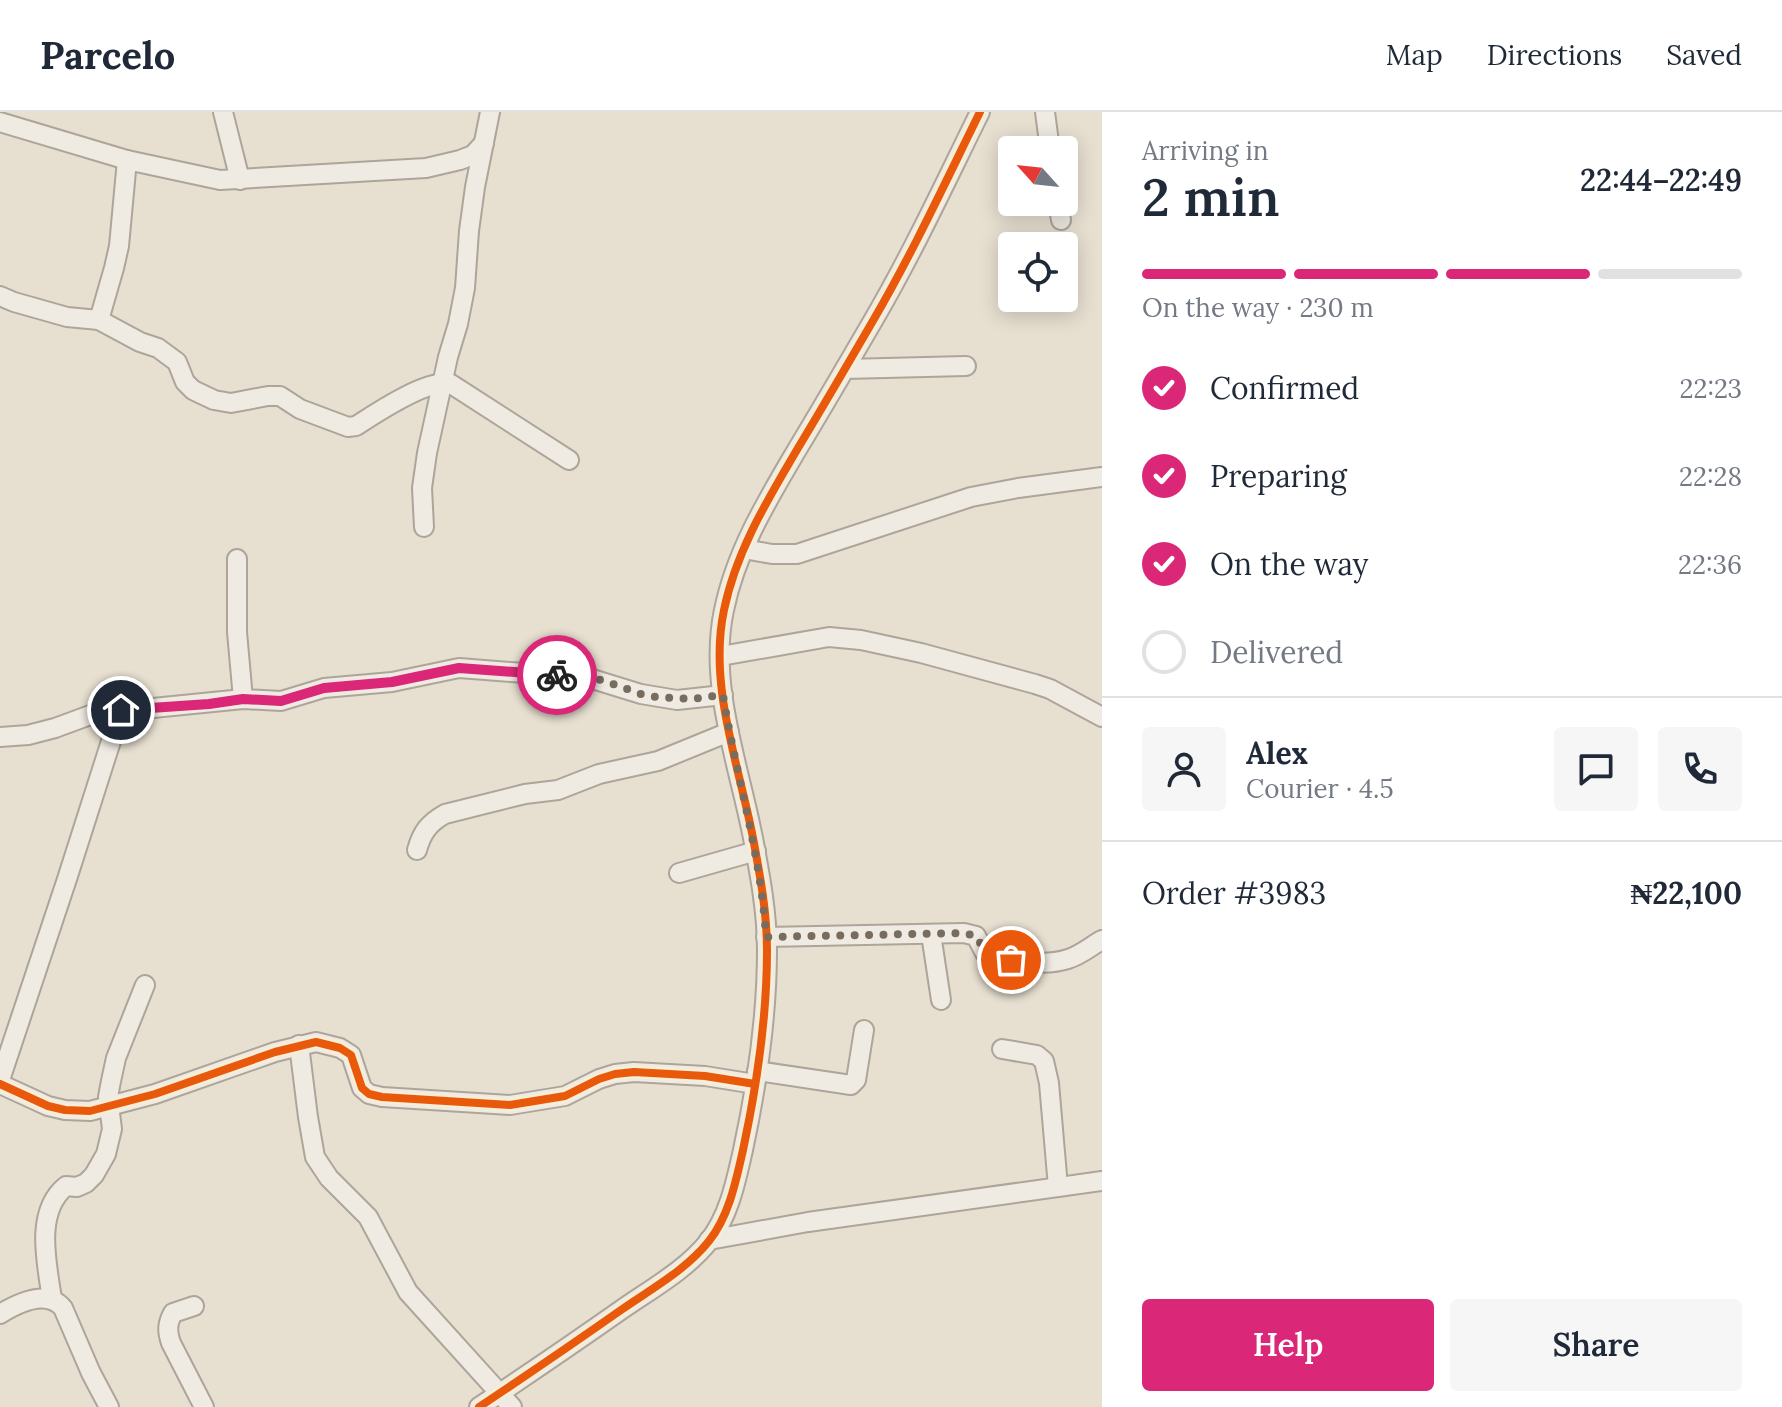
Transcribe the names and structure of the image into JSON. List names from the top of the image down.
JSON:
{
  "north": "top left",
  "page": {
    "header": "Parcelo",
    "nav": ["Map", "Directions", "Saved"],
    "heading": ["2 min", "Arriving in", "22:44–22:49"],
    "panel": [
      "Alex",
      "Courier · 4.5",
      "Order #3983",
      "₦22,100"
    ],
    "bar": "On the way · 230 m",
    "list": [
      ["Confirmed", "22:23"],
      ["Preparing", "22:28"],
      ["On the way", "22:36"],
      "Delivered"
    ],
    "buttons": ["Help", "Share"]
  }
}
